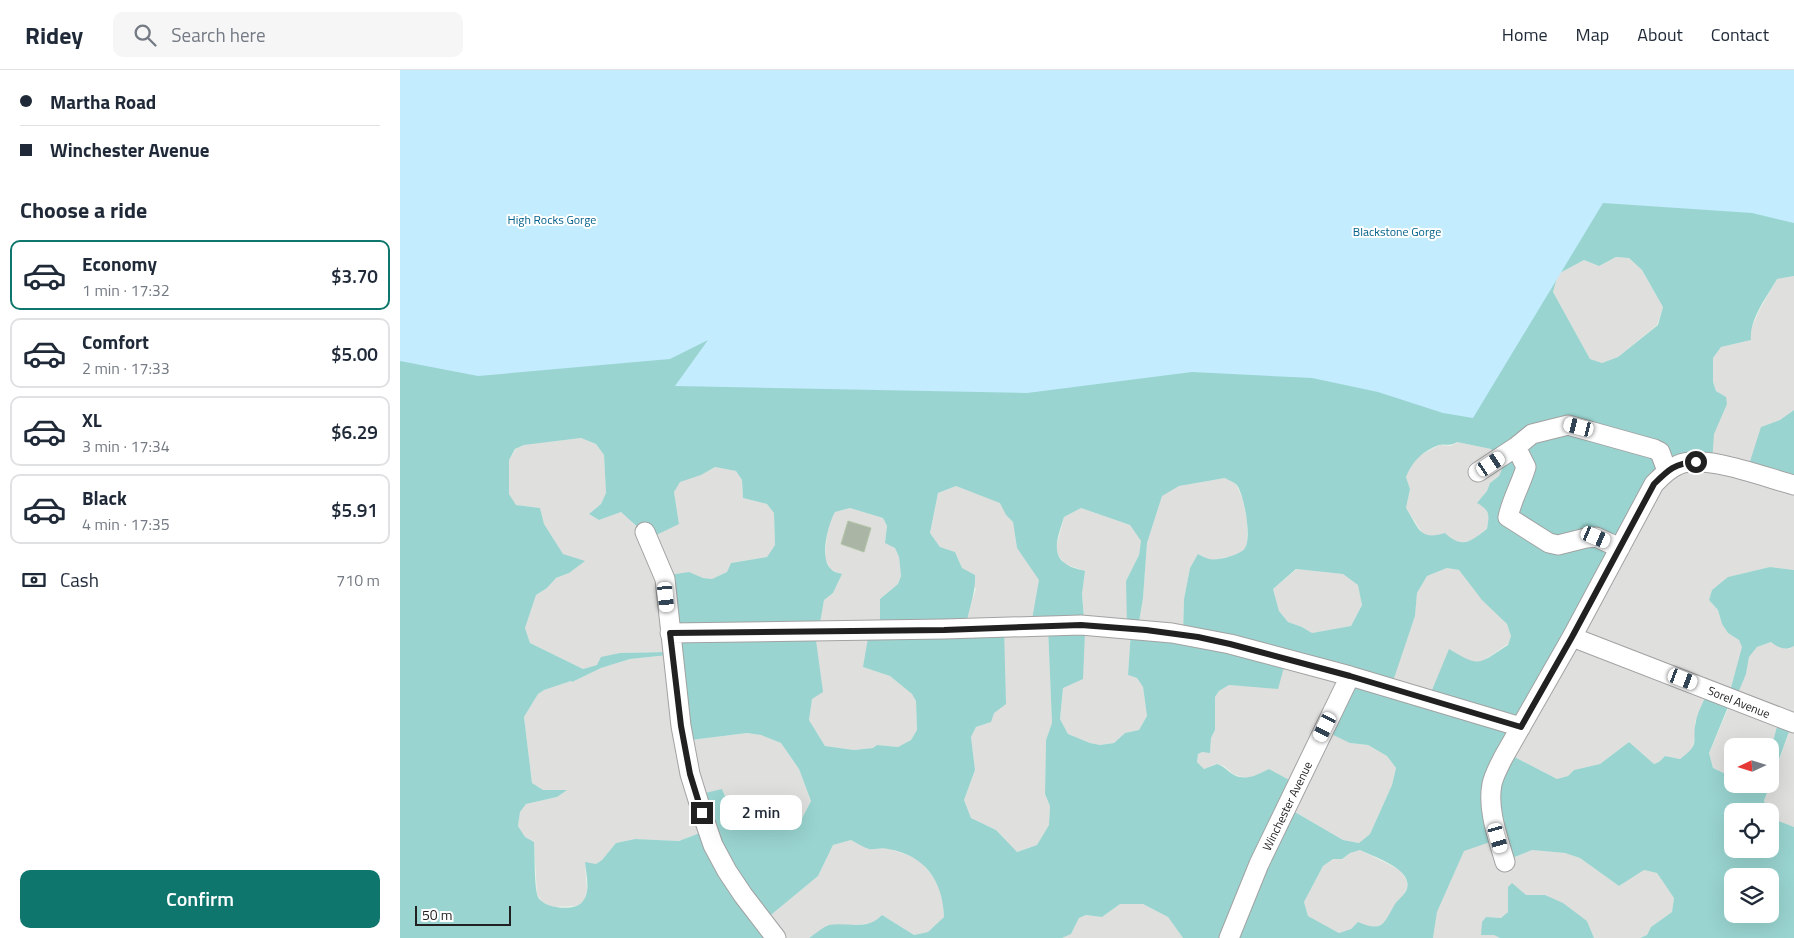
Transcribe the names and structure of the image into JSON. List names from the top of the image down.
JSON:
{
  "streets": {
    "street": ["Sorel Avenue", "Winchester Avenue"]
  },
  "parks": ["High Rocks Gorge", "Blackstone Gorge"],
  "scale_bar": "50 m",
  "north": "left",
  "page": {
    "header": "Ridey",
    "search": "Search here",
    "nav": [
      "Home",
      "Map",
      "About",
      "Contact"
    ],
    "banner": ["Martha Road", "Winchester Avenue"],
    "heading": "Choose a ride",
    "list": [
      {
        "name": "Economy",
        "note": "1 min · 17:32",
        "value": "$3.70"
      },
      {
        "name": "Comfort",
        "note": "2 min · 17:33",
        "value": "$5.00"
      },
      {
        "name": "XL",
        "note": "3 min · 17:34",
        "value": "$6.29"
      },
      {
        "name": "Black",
        "note": "4 min · 17:35",
        "value": "$5.91"
      }
    ],
    "pay": ["Cash", "710 m"],
    "bubble": "2 min",
    "buttons": "Confirm",
    "scale": "50 m"
  }
}
